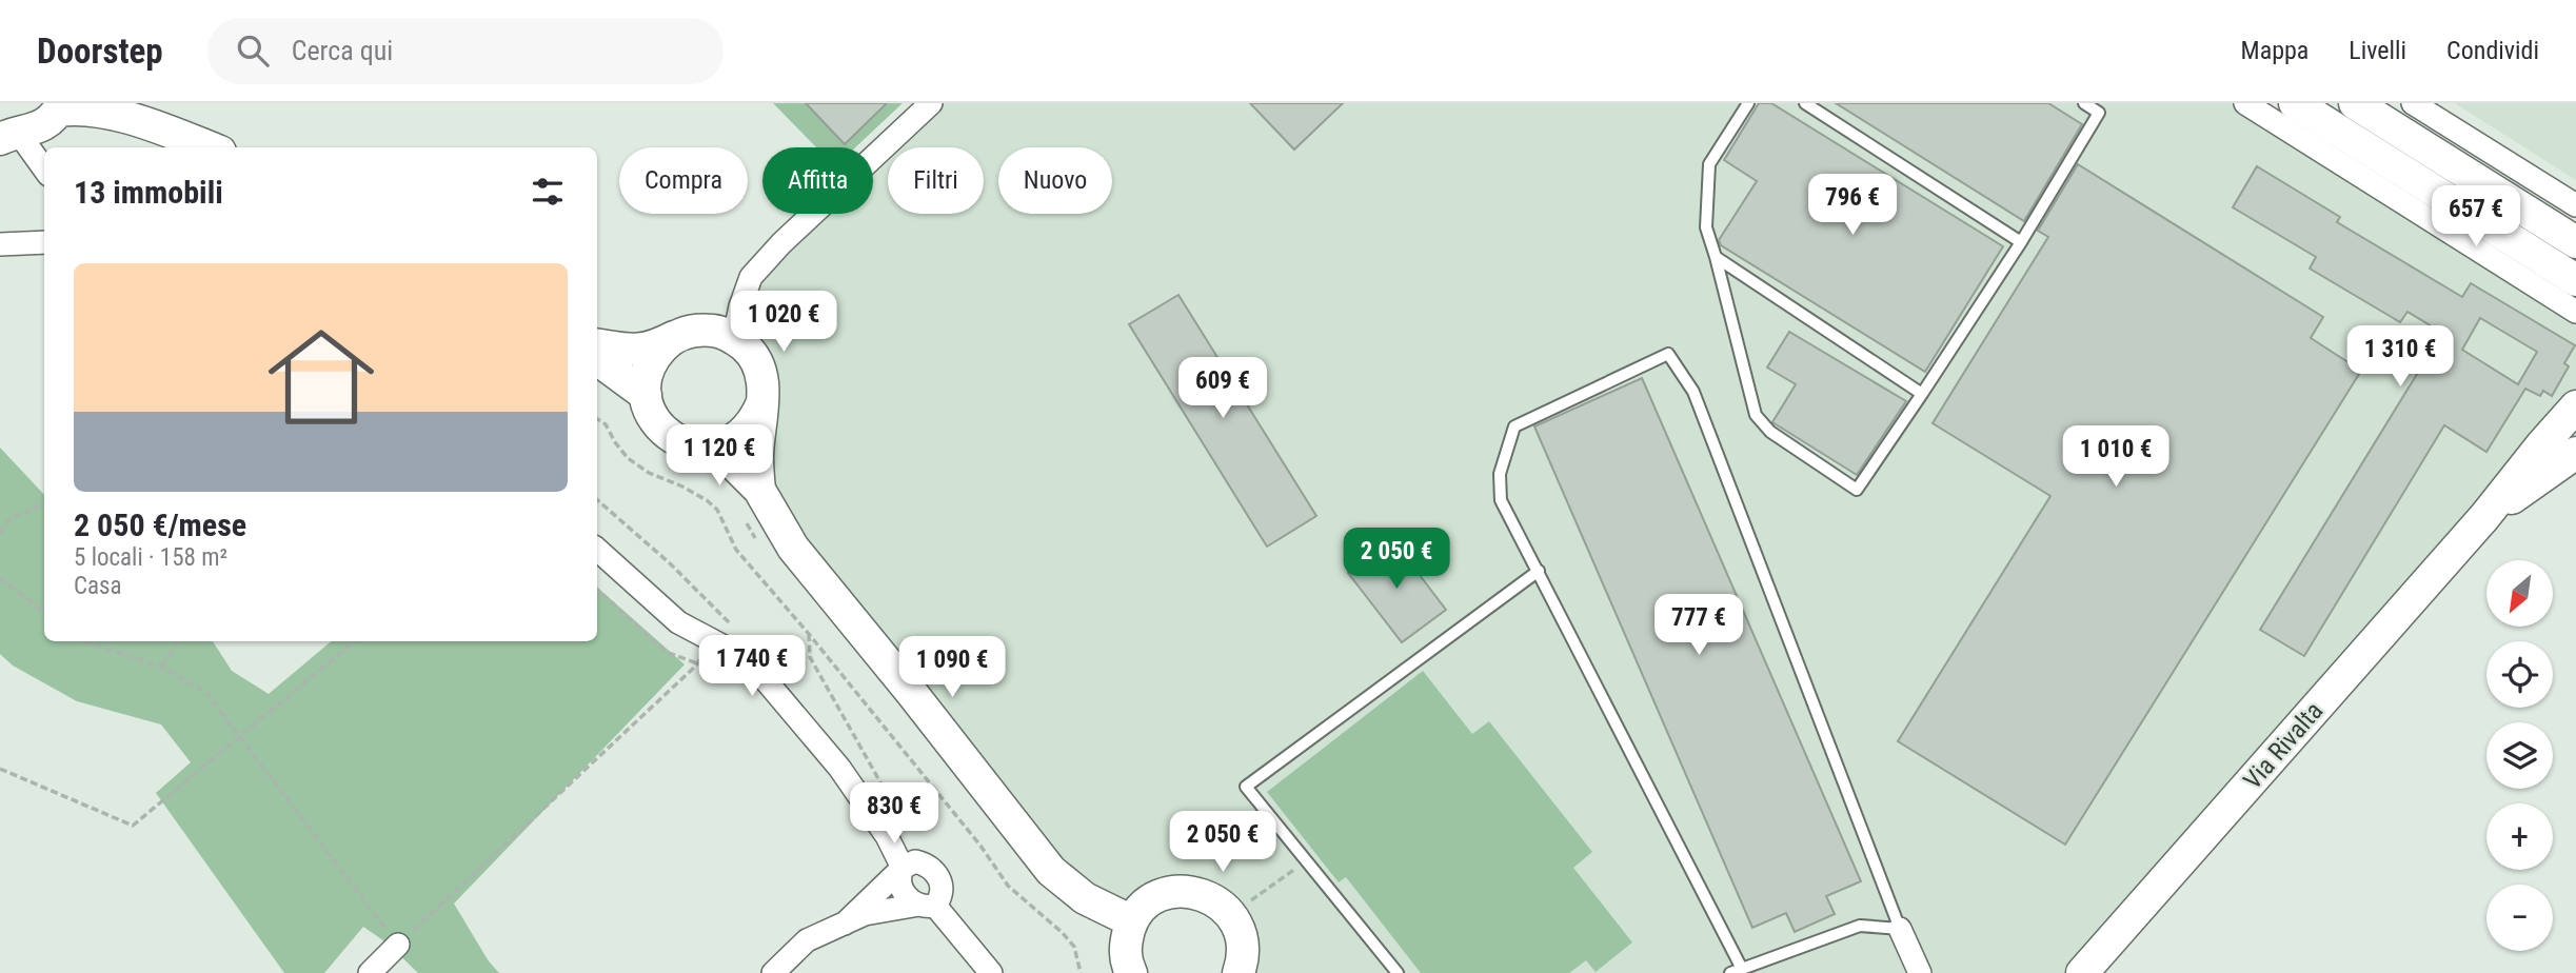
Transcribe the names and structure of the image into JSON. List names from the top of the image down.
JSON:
{
  "streets": {
    "street": ["Via Rivalta"]
  },
  "north": "bottom left",
  "page": {
    "header": "Doorstep",
    "search": "Cerca qui",
    "nav": ["Mappa", "Livelli", "Condividi"],
    "chip": [
      "Compra",
      "Affitta",
      "Filtri",
      "Nuovo"
    ],
    "heading": "13 immobili",
    "price": [
      "796 €",
      "657 €",
      "1 020 €",
      "1 310 €",
      "609 €",
      "1 120 €",
      "1 010 €",
      "2 050 €",
      "777 €",
      "1 740 €",
      "1 090 €",
      "830 €",
      "2 050 €"
    ],
    "list": [
      {
        "name": "2 050 €/mese",
        "note": "5 locali · 158 m² · Casa"
      }
    ],
    "map_buttons": ["+", "−"]
  }
}
